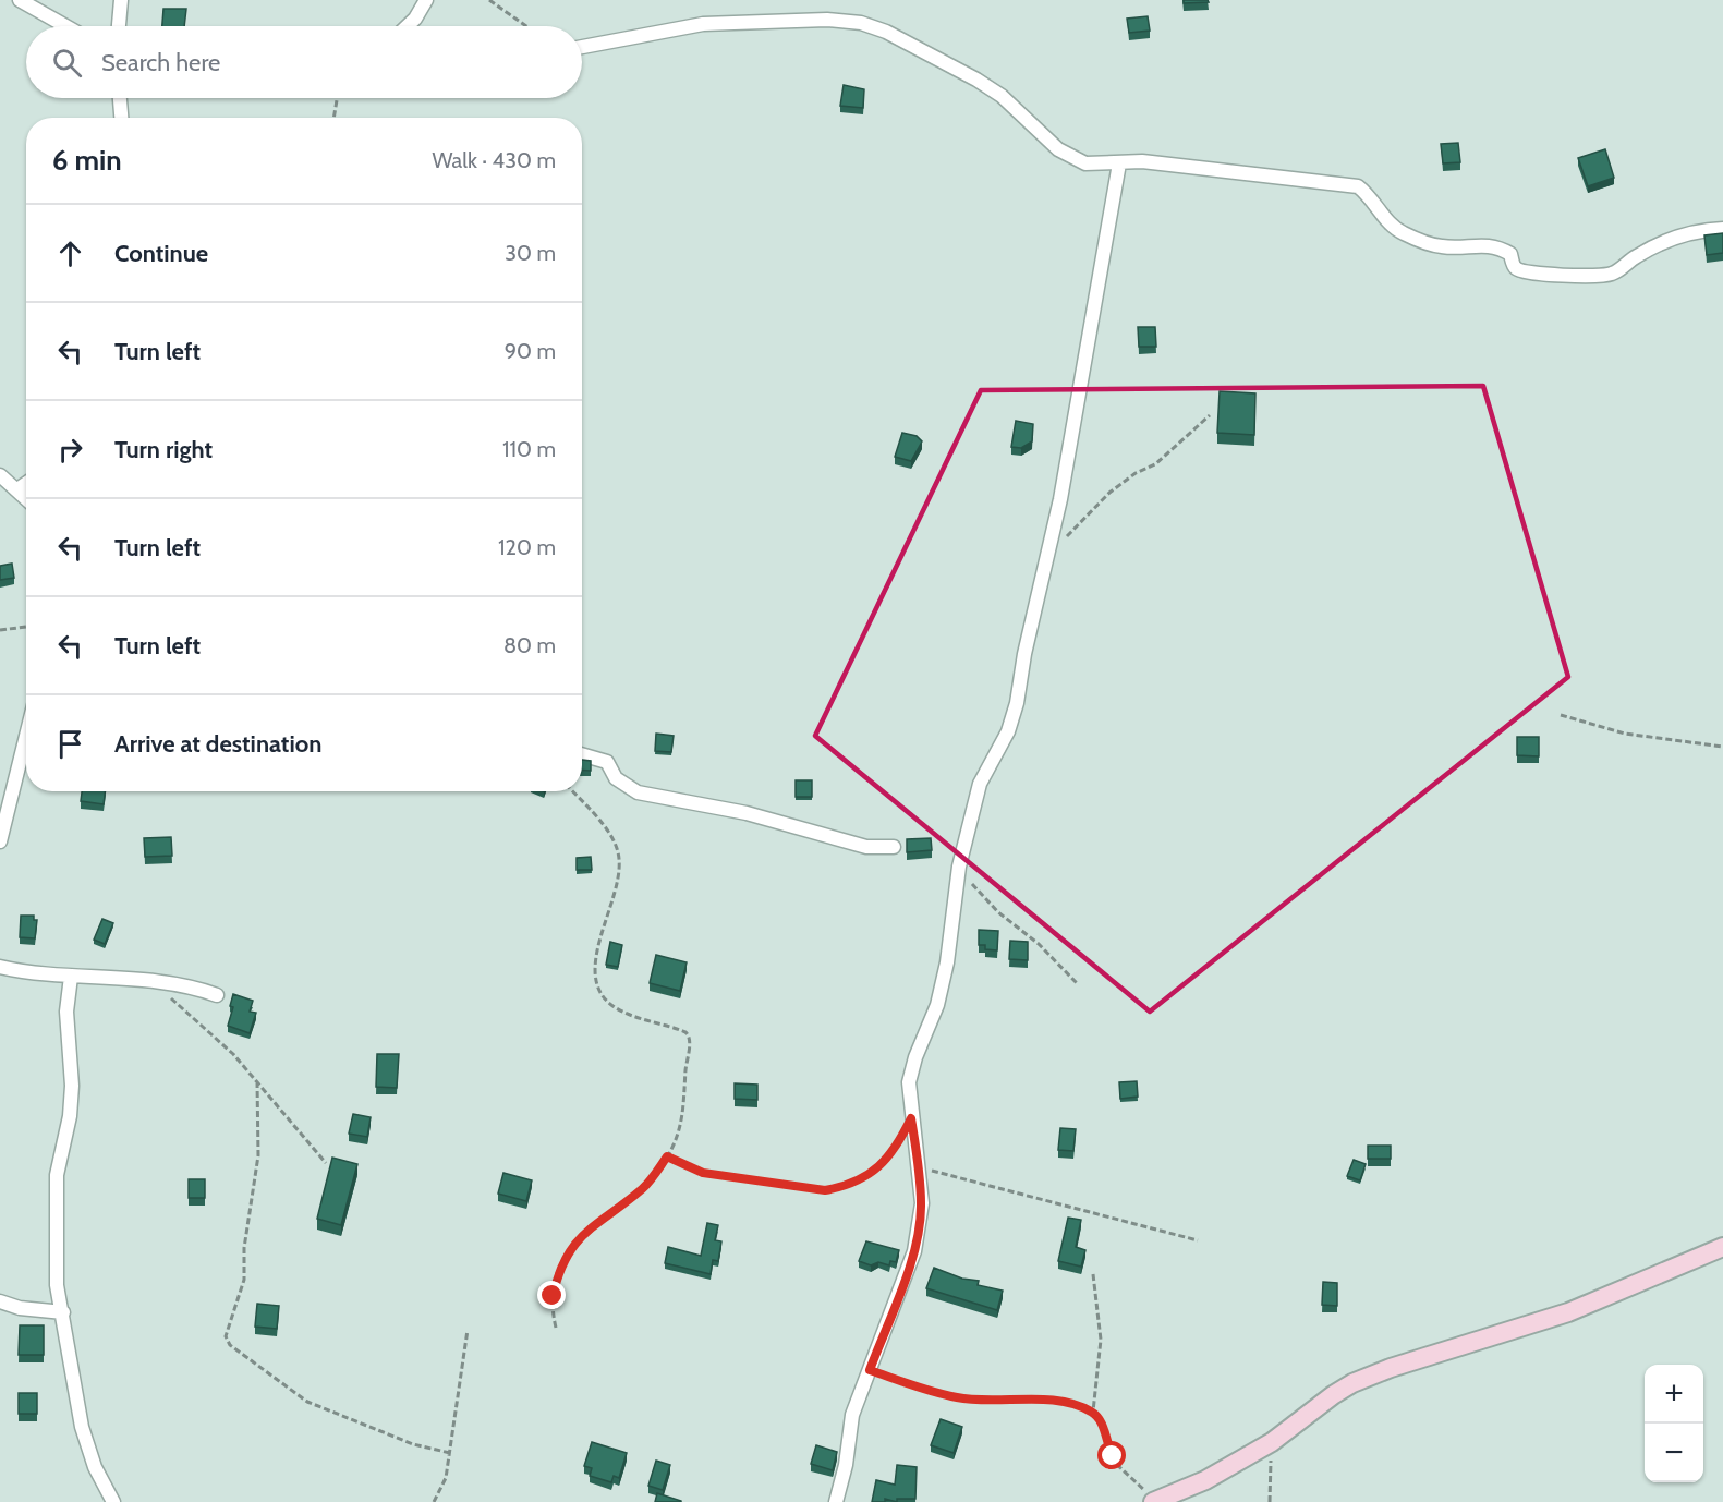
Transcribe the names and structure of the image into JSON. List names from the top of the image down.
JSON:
{
  "page": {
    "search": "Search here",
    "heading": ["6 min", "Walk · 430 m"],
    "list": [
      ["Continue", "30 m"],
      ["Turn left", "90 m"],
      ["Turn right", "110 m"],
      ["Turn left", "120 m"],
      ["Turn left", "80 m"],
      "Arrive at destination"
    ],
    "map_buttons": ["+", "−"]
  }
}
